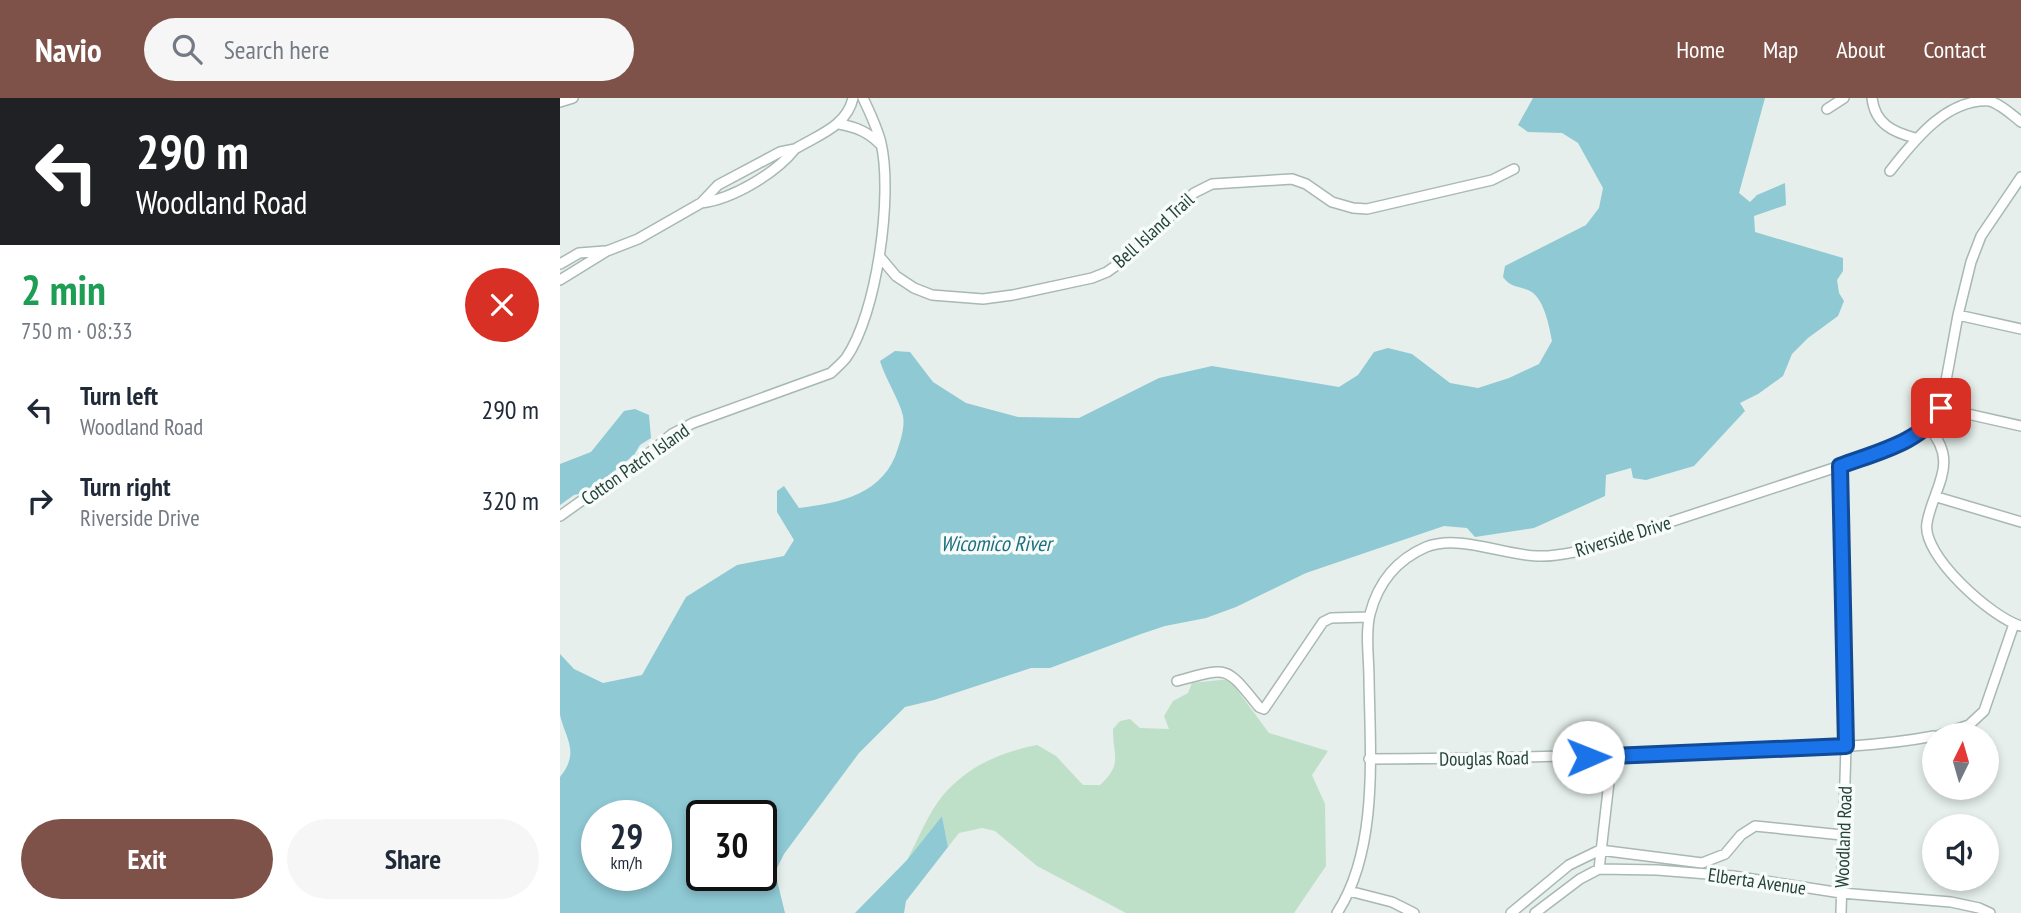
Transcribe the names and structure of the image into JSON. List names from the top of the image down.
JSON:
{
  "streets": {
    "street": [
      "Bell Island Trail",
      "Cotton Patch Island",
      "Riverside Drive",
      "Douglas Road",
      "Woodland Road",
      "Elberta Avenue"
    ]
  },
  "crossings": [
    ["Bell Island Trail", "Cotton Patch Island"],
    ["Riverside Drive", "Douglas Road"],
    ["Riverside Drive", "Woodland Road"],
    ["Douglas Road", "Woodland Road"],
    ["Woodland Road", "Elberta Avenue"]
  ],
  "water": ["Wicomico River"],
  "north": "top",
  "page": {
    "header": "Navio",
    "search": "Search here",
    "nav": [
      "Home",
      "Map",
      "About",
      "Contact"
    ],
    "turn": ["290 m", "Woodland Road"],
    "heading": ["2 min", "750 m · 08:33"],
    "list": [
      {
        "name": "Turn left",
        "note": "Woodland Road",
        "value": "290 m"
      },
      {
        "name": "Turn right",
        "note": "Riverside Drive",
        "value": "320 m"
      }
    ],
    "speed": "29 km/h",
    "limit": "30",
    "buttons": ["Exit", "Share"]
  }
}
